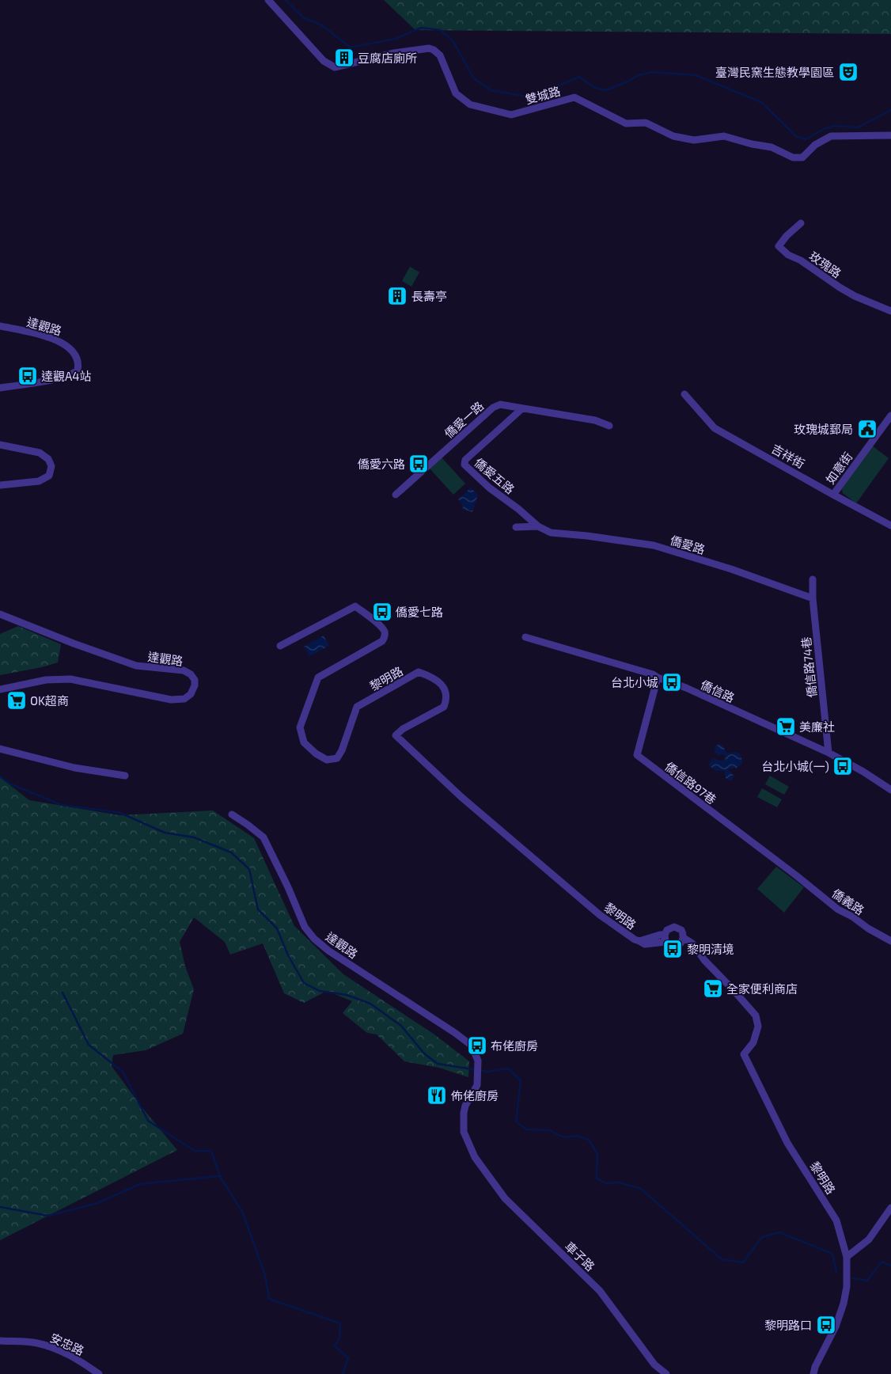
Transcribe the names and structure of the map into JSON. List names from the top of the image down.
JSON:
{
  "streets": {
    "street": [
      "雙城路",
      "玫瑰路",
      "達觀路",
      "僑愛一路",
      "吉祥街",
      "如意街",
      "僑愛五路",
      "僑愛路",
      "僑信路74巷",
      "黎明路",
      "僑信路",
      "僑信路97巷",
      "僑義路",
      "車子路",
      "安忠路"
    ]
  },
  "crossings": [
    ["達觀路", "車子路"],
    ["僑愛一路", "僑愛五路"],
    ["吉祥街", "如意街"],
    ["僑愛五路", "僑愛路"],
    ["僑愛路", "僑信路74巷"],
    ["僑信路74巷", "僑信路"],
    ["僑信路", "僑信路97巷"],
    ["僑信路97巷", "僑義路"]
  ],
  "places": {
    "building": ["豆腐店廁所", "長壽亭"],
    "theatre": ["臺灣民窯生態教學園區"],
    "bus stop": [
      "達觀A4站",
      "僑愛六路",
      "僑愛七路",
      "台北小城",
      "台北小城(一)",
      "黎明清境",
      "布佬廚房",
      "黎明路口"
    ],
    "public building": ["玫瑰城郵局"],
    "supermarket": ["OK超商", "美廉社", "全家便利商店"],
    "restaurant": ["佈佬廚房"]
  }
}
